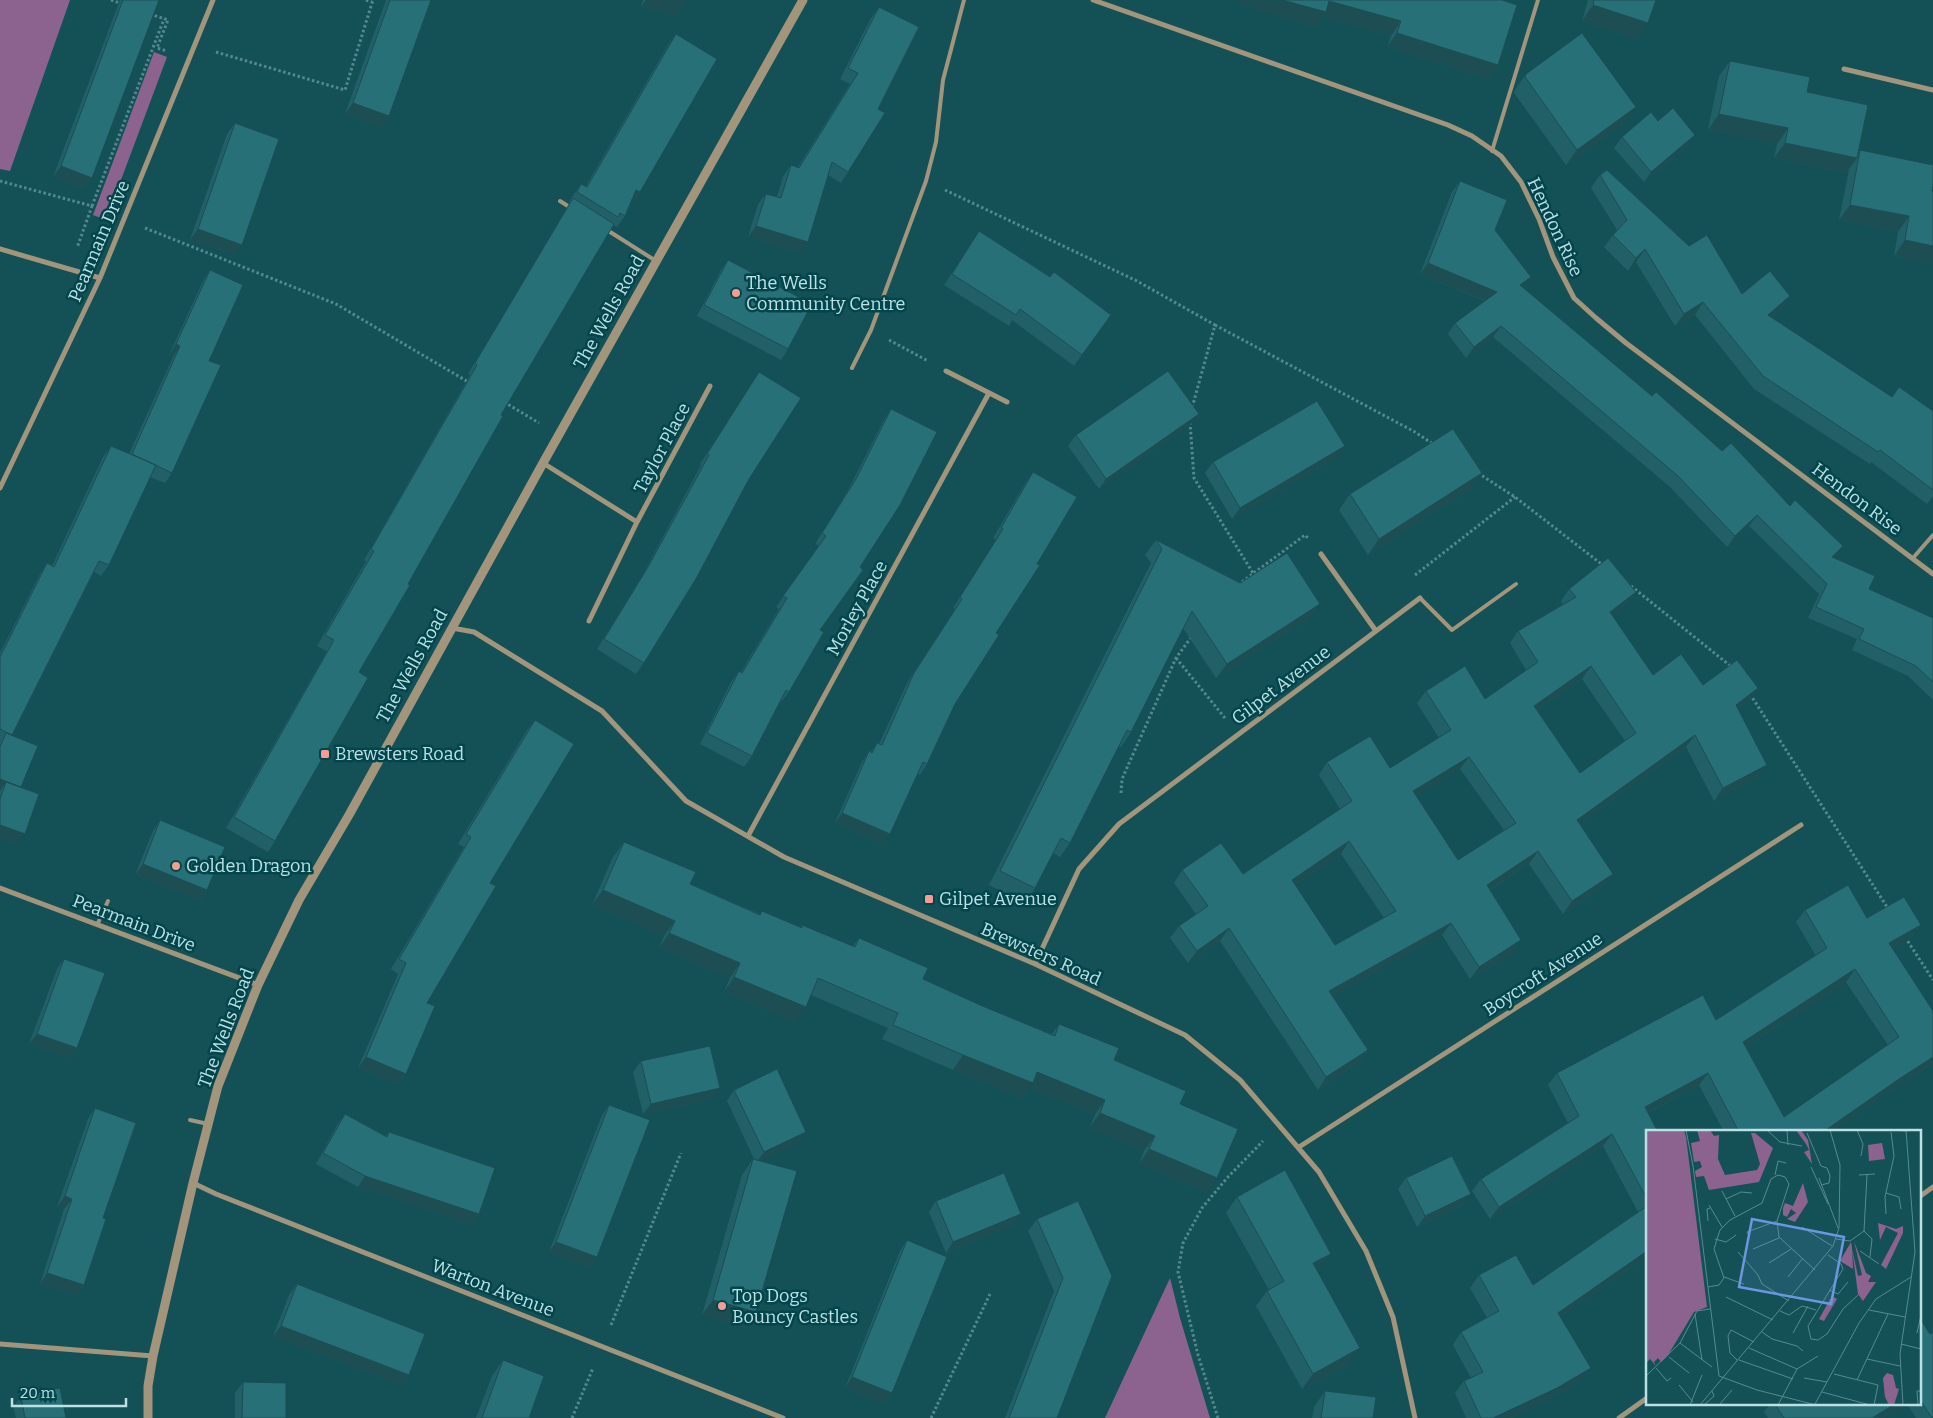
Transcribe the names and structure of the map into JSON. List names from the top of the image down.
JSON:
{
  "streets": {
    "street": [
      "Hendon Rise",
      "Pearmain Drive",
      "The Wells Road",
      "Taylor Place",
      "Morley Place",
      "Gilpet Avenue",
      "Brewsters Road",
      "Boycroft Avenue",
      "Warton Avenue"
    ]
  },
  "crossings": [
    ["Pearmain Drive", "The Wells Road"],
    ["The Wells Road", "Taylor Place"],
    ["The Wells Road", "Brewsters Road"],
    ["The Wells Road", "Warton Avenue"],
    ["Morley Place", "Brewsters Road"],
    ["Gilpet Avenue", "Brewsters Road"],
    ["Brewsters Road", "Boycroft Avenue"]
  ],
  "places": {
    "other": ["The Wells Community Centre", "Golden Dragon", "Top Dogs Bouncy Castles"],
    "transit": ["Brewsters Road", "Gilpet Avenue"]
  },
  "scale_bar": "20 m"
}
